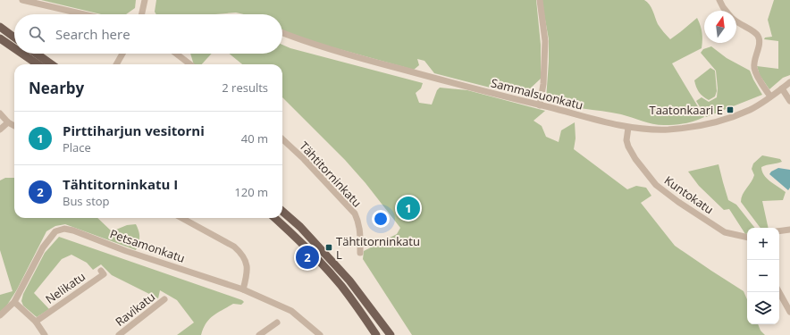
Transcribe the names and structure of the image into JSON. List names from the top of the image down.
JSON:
{
  "streets": {
    "street": [
      "Sammalsuonkatu",
      "Tähtitorninkatu",
      "Kuntokatu",
      "Petsamonkatu",
      "Nelikatu",
      "Ravikatu"
    ]
  },
  "crossings": [
    ["Sammalsuonkatu", "Kuntokatu"]
  ],
  "places": {
    "transit": ["Taatonkaari E", "Tähtitorninkatu L"]
  },
  "north": "top",
  "page": {
    "search": "Search here",
    "heading": ["Nearby", "2 results"],
    "list": [
      {
        "mark": "1",
        "name": "Pirttiharjun vesitorni",
        "note": "Place",
        "value": "40 m"
      },
      {
        "mark": "2",
        "name": "Tähtitorninkatu I",
        "note": "Bus stop",
        "value": "120 m"
      }
    ],
    "pins": ["1", "2"],
    "map_buttons": ["+", "−"]
  }
}
